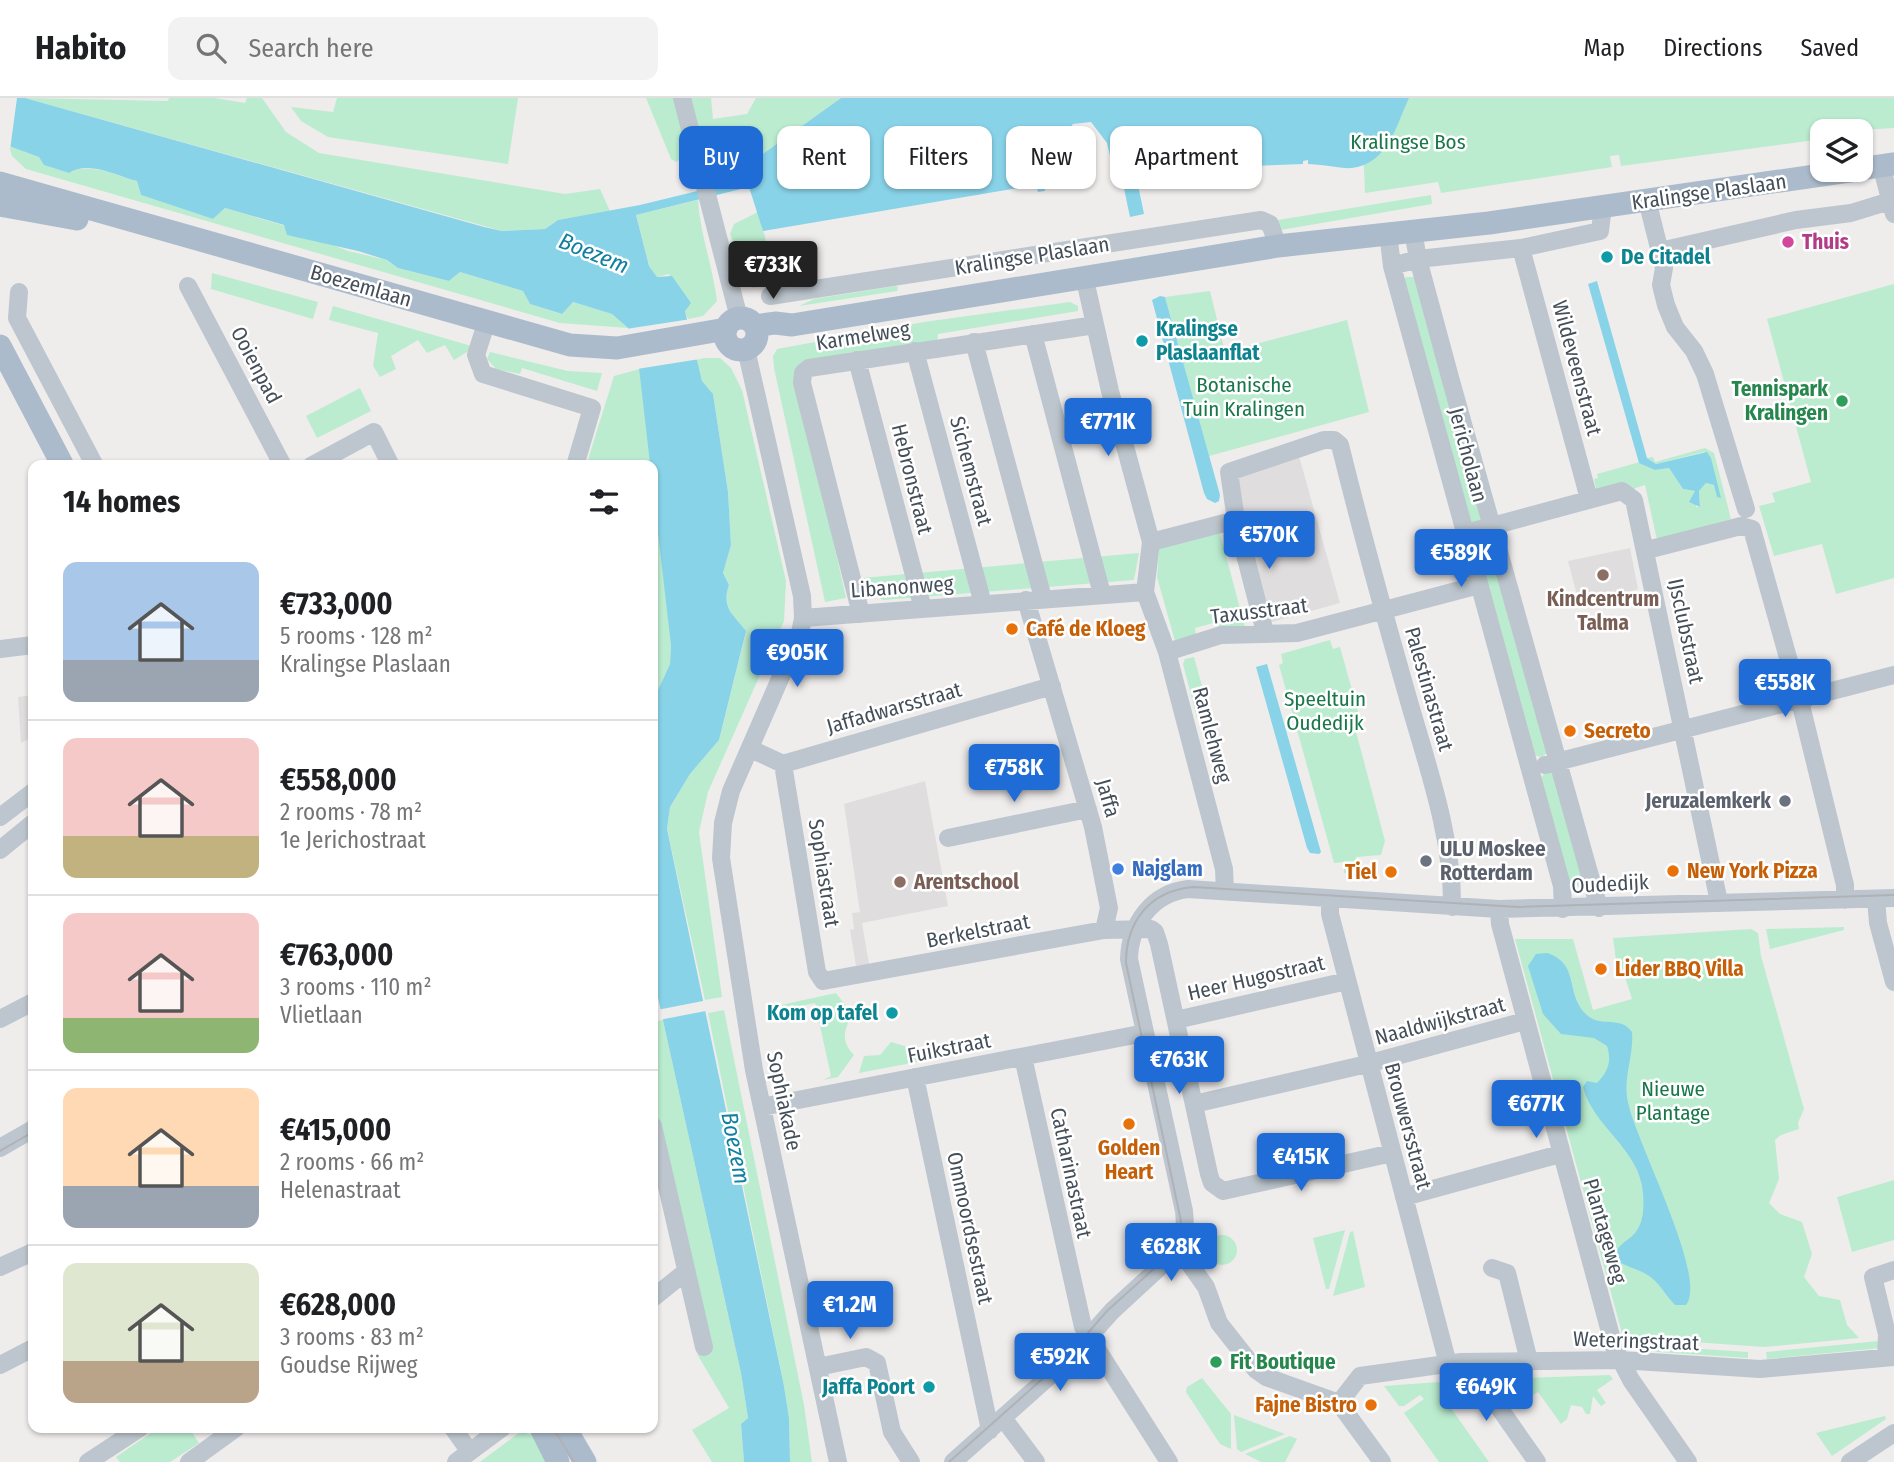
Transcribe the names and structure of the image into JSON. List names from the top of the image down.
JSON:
{
  "streets": {
    "main road": ["Kralingse Plaslaan", "Boezemlaan"],
    "street": [
      "Karmelweg",
      "Ooienpad",
      "Wildeveenstraat",
      "Jericholaan",
      "Sichemstraat",
      "Hebronstraat",
      "Libanonweg",
      "Taxusstraat",
      "IJsclubstraat",
      "Palestinastraat",
      "Jaffadwarsstraat",
      "Ramlehweg",
      "Jaffa",
      "Sophiastraat",
      "Oudedijk",
      "Berkelstraat",
      "Heer Hugostraat",
      "Naaldwijkstraat",
      "Fuikstraat",
      "Sophiakade",
      "Brouwersstraat",
      "Catharinastraat",
      "Ommoordsestraat",
      "Plantageweg",
      "Weteringstraat"
    ]
  },
  "crossings": [
    ["Kralingse Plaslaan", "Boezemlaan"],
    ["Kralingse Plaslaan", "Wildeveenstraat"],
    ["Kralingse Plaslaan", "Jericholaan"],
    ["Karmelweg", "Sichemstraat"],
    ["Karmelweg", "Hebronstraat"],
    ["Karmelweg", "Libanonweg"],
    ["Karmelweg", "Jaffa"],
    ["Wildeveenstraat", "IJsclubstraat"],
    ["Jericholaan", "Taxusstraat"],
    ["Jericholaan", "Oudedijk"],
    ["Sichemstraat", "Libanonweg"],
    ["Hebronstraat", "Libanonweg"],
    ["Libanonweg", "Ramlehweg"],
    ["Libanonweg", "Jaffa"],
    ["Taxusstraat", "Palestinastraat"],
    ["Taxusstraat", "Ramlehweg"],
    ["IJsclubstraat", "Oudedijk"],
    ["Palestinastraat", "Oudedijk"],
    ["Jaffadwarsstraat", "Jaffa"],
    ["Jaffadwarsstraat", "Sophiastraat"],
    ["Ramlehweg", "Oudedijk"],
    ["Jaffa", "Berkelstraat"],
    ["Sophiastraat", "Berkelstraat"],
    ["Oudedijk", "Berkelstraat"],
    ["Oudedijk", "Brouwersstraat"],
    ["Oudedijk", "Plantageweg"],
    ["Heer Hugostraat", "Brouwersstraat"],
    ["Naaldwijkstraat", "Brouwersstraat"],
    ["Naaldwijkstraat", "Plantageweg"],
    ["Fuikstraat", "Sophiakade"],
    ["Fuikstraat", "Catharinastraat"],
    ["Fuikstraat", "Ommoordsestraat"],
    ["Brouwersstraat", "Weteringstraat"],
    ["Plantageweg", "Weteringstraat"]
  ],
  "water": ["Boezem"],
  "parks": [
    "Kralingse Bos",
    "Botanische Tuin Kralingen",
    "Speeltuin Oudedijk",
    "Nieuwe Plantage"
  ],
  "places": [
    "Thuis",
    "De Citadel",
    "Kralingse Plaslaanflat",
    "Tennispark Kralingen",
    "Kindcentrum Talma",
    "Café de Kloeg",
    "Secreto",
    "Jeruzalemkerk",
    "ULU Moskee Rotterdam",
    "Najglam",
    "New York Pizza",
    "Tiel",
    "Arentschool",
    "Lider BBQ Villa",
    "Kom op tafel",
    "Golden Heart",
    "Fit Boutique",
    "Jaffa Poort",
    "Fajne Bistro"
  ],
  "page": {
    "header": "Habito",
    "search": "Search here",
    "nav": ["Map", "Directions", "Saved"],
    "chip": [
      "Buy",
      "Rent",
      "Filters",
      "New",
      "Apartment"
    ],
    "price": [
      "€733K",
      "€771K",
      "€570K",
      "€589K",
      "€905K",
      "€558K",
      "€758K",
      "€763K",
      "€677K",
      "€415K",
      "€628K",
      "€1.2M",
      "€592K",
      "€649K"
    ],
    "heading": "14 homes",
    "list": [
      {
        "name": "€733,000",
        "note": "5 rooms · 128 m² · Kralingse Plaslaan"
      },
      {
        "name": "€558,000",
        "note": "2 rooms · 78 m² · 1e Jerichostraat"
      },
      {
        "name": "€763,000",
        "note": "3 rooms · 110 m² · Vlietlaan"
      },
      {
        "name": "€415,000",
        "note": "2 rooms · 66 m² · Helenastraat"
      },
      {
        "name": "€628,000",
        "note": "3 rooms · 83 m² · Goudse Rijweg"
      }
    ]
  }
}
